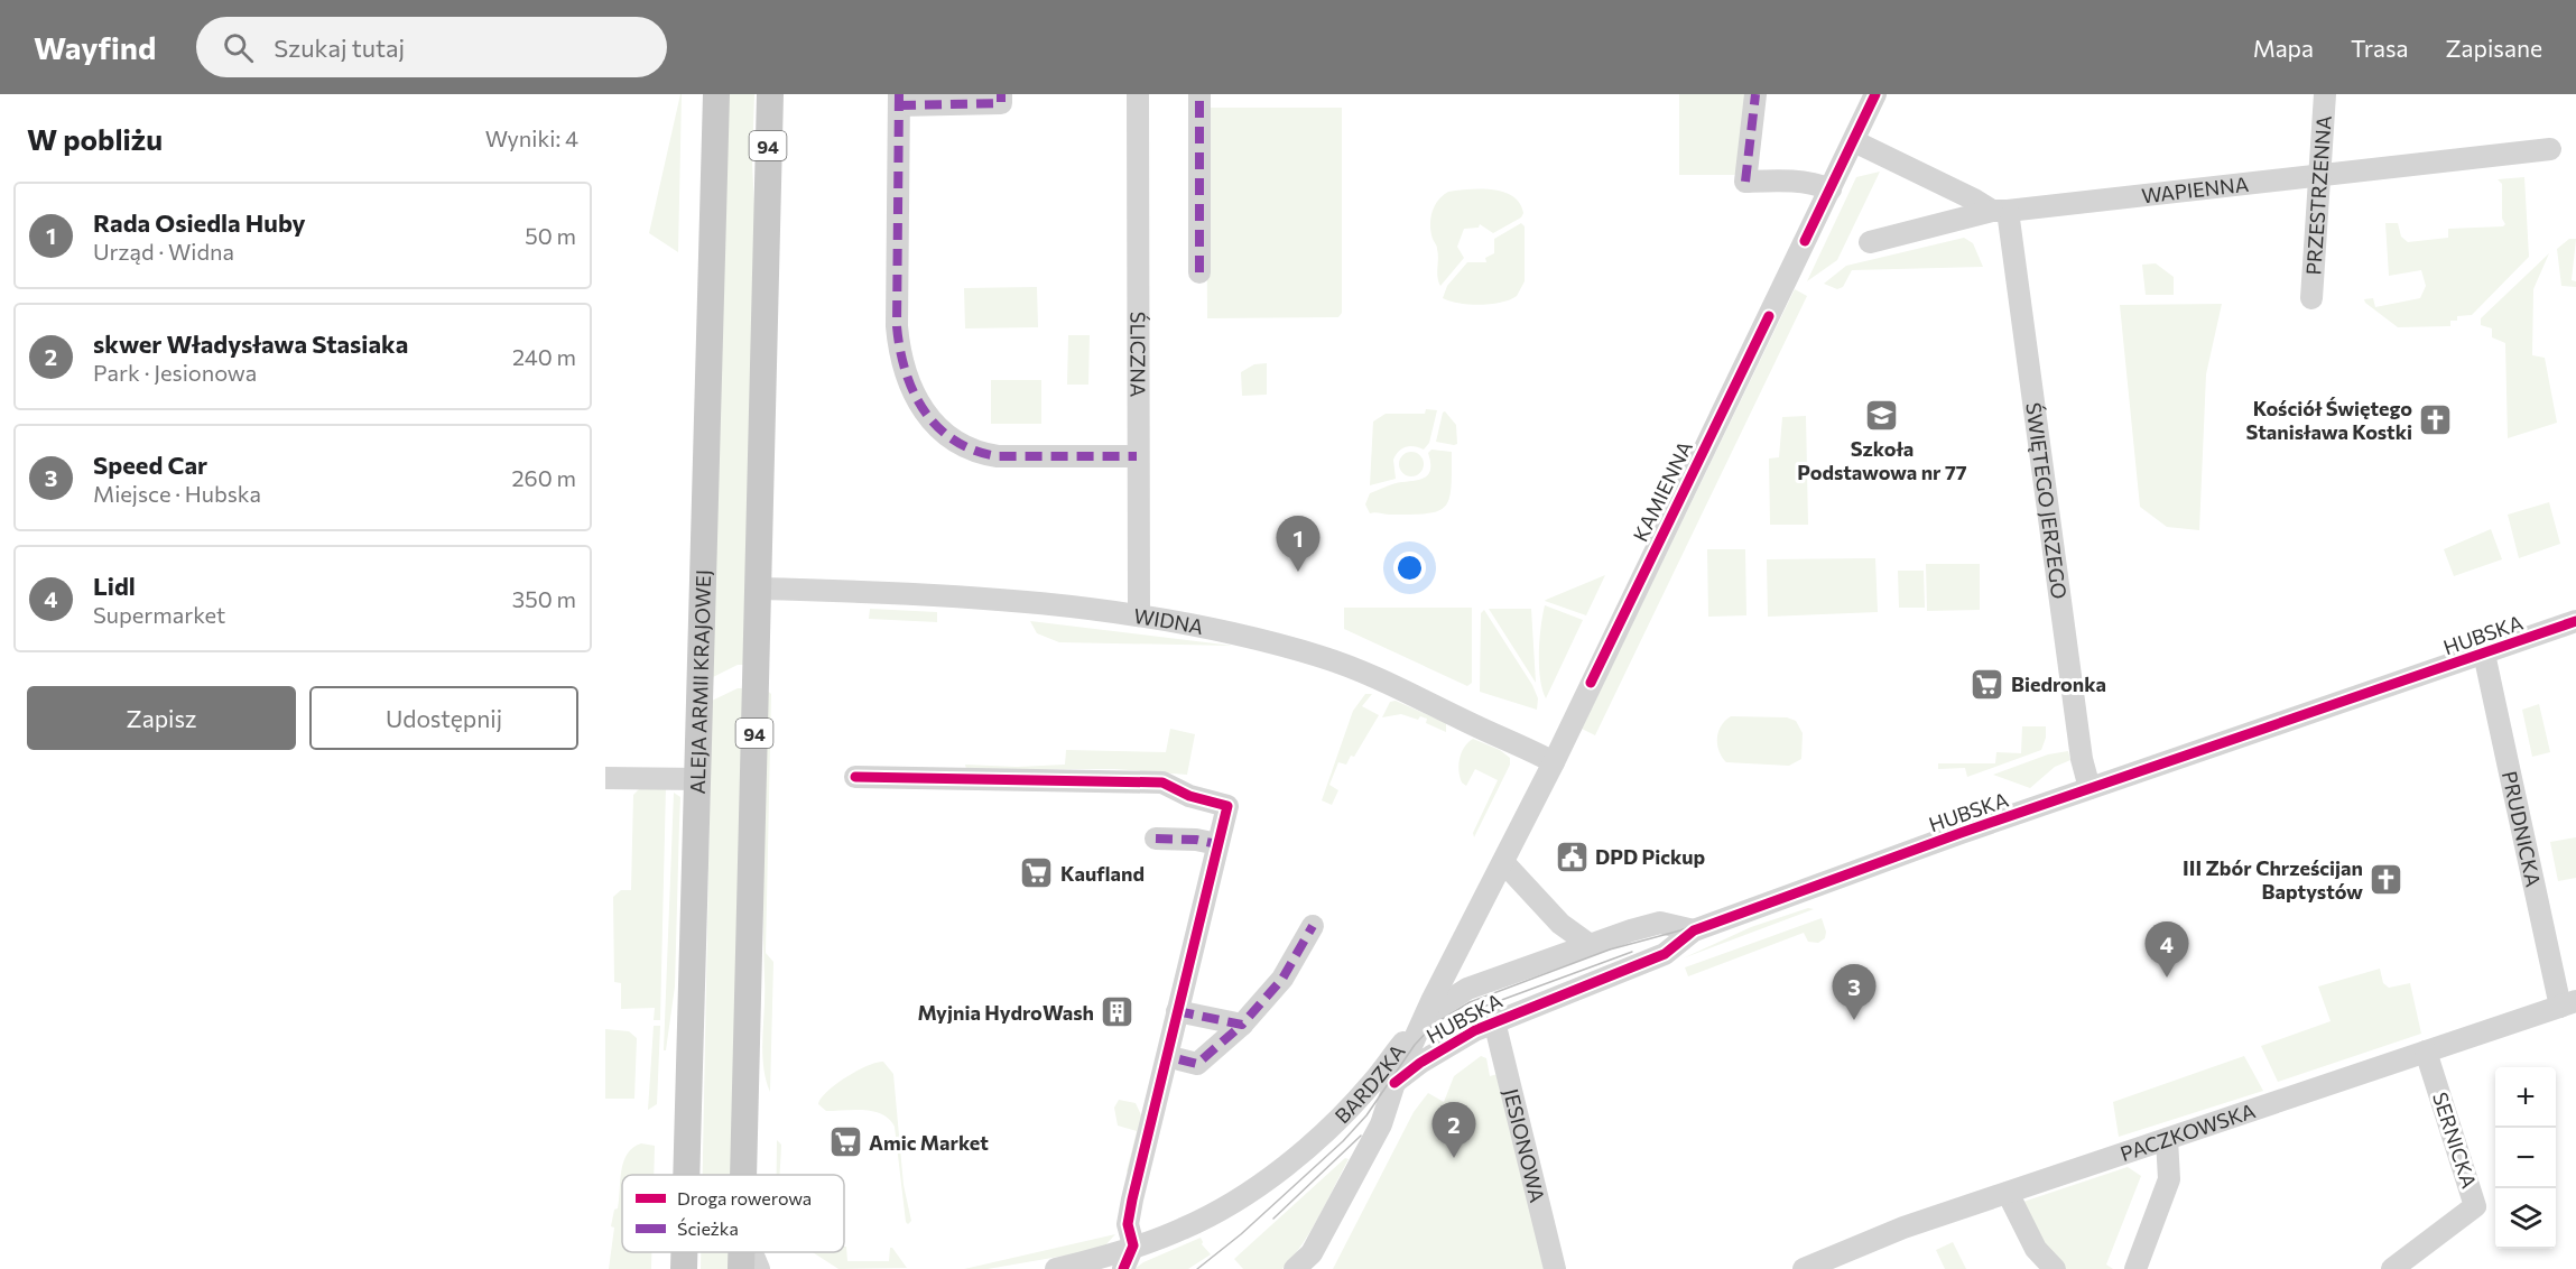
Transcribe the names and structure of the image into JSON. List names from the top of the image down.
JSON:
{
  "streets": {
    "main road": ["94", "ALEJA ARMII KRAJOWEJ"],
    "street": [
      "WAPIENNA",
      "PRZESTRZENNA",
      "ŚLICZNA",
      "KAMIENNA",
      "ŚWIĘTEGO JERZEGO",
      "WIDNA",
      "HUBSKA",
      "PRUDNICKA",
      "BARDZKA",
      "PACZKOWSKA",
      "SERNICKA",
      "JESIONOWA"
    ]
  },
  "crossings": [
    ["94", "WIDNA"],
    ["WAPIENNA", "PRZESTRZENNA"],
    ["WAPIENNA", "ŚWIĘTEGO JERZEGO"],
    ["ŚLICZNA", "WIDNA"],
    ["KAMIENNA", "WIDNA"],
    ["KAMIENNA", "HUBSKA"],
    ["KAMIENNA", "BARDZKA"],
    ["ŚWIĘTEGO JERZEGO", "HUBSKA"],
    ["HUBSKA", "PRUDNICKA"],
    ["HUBSKA", "BARDZKA"],
    ["HUBSKA", "JESIONOWA"],
    ["PRUDNICKA", "PACZKOWSKA"],
    ["PACZKOWSKA", "SERNICKA"]
  ],
  "places": {
    "school or university": ["Szkoła Podstawowa nr 77"],
    "church": ["Kościół Świętego Stanisława Kostki", "III Zbór Chrześcijan Baptystów"],
    "supermarket": ["Biedronka", "Kaufland", "Amic Market"],
    "public building": ["DPD Pickup"],
    "building": ["Myjnia HydroWash"]
  },
  "legend": ["Droga rowerowa", "Ścieżka"],
  "page": {
    "header": "Wayfind",
    "search": "Szukaj tutaj",
    "nav": ["Mapa", "Trasa", "Zapisane"],
    "heading": ["W pobliżu", "Wyniki: 4"],
    "list": [
      {
        "mark": "1",
        "name": "Rada Osiedla Huby",
        "note": "Urząd · Widna",
        "value": "50 m"
      },
      {
        "mark": "2",
        "name": "skwer Władysława Stasiaka",
        "note": "Park · Jesionowa",
        "value": "240 m"
      },
      {
        "mark": "3",
        "name": "Speed Car",
        "note": "Miejsce · Hubska",
        "value": "260 m"
      },
      {
        "mark": "4",
        "name": "Lidl",
        "note": "Supermarket",
        "value": "350 m"
      }
    ],
    "pins": [
      "1",
      "4",
      "3",
      "2"
    ],
    "buttons": ["Zapisz", "Udostępnij"],
    "map_buttons": ["+", "−"]
  }
}
